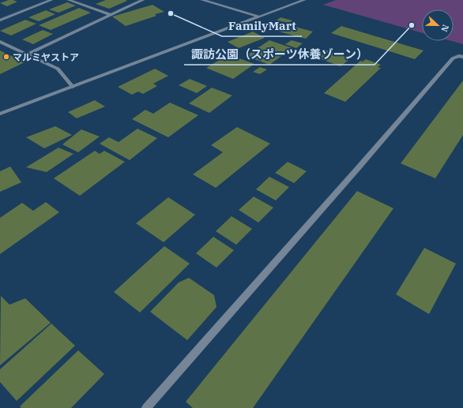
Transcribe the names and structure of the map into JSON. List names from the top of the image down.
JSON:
{
  "places": ["FamilyMart", "諏訪公園（スポーツ休養ゾーン）", "マルミヤストア"],
  "north": "right"
}
